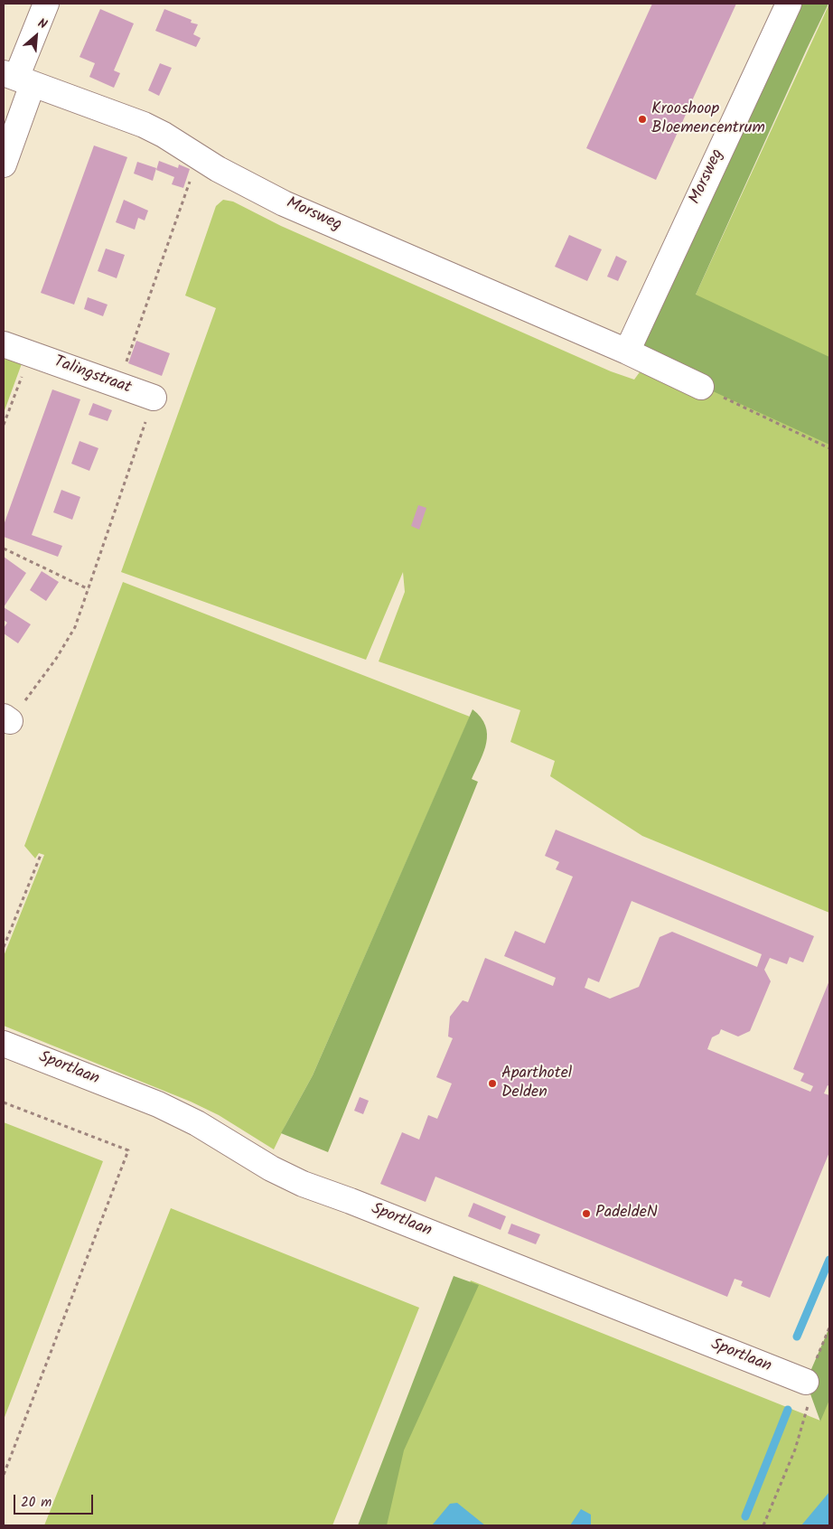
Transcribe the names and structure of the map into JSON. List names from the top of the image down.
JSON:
{
  "streets": {
    "street": ["Morsweg", "Talingstraat", "Sportlaan"]
  },
  "places": ["Krooshoop Bloemencentrum", "Aparthotel Delden", "PadeldeN"],
  "scale_bar": "20 m",
  "north": "top right"
}
